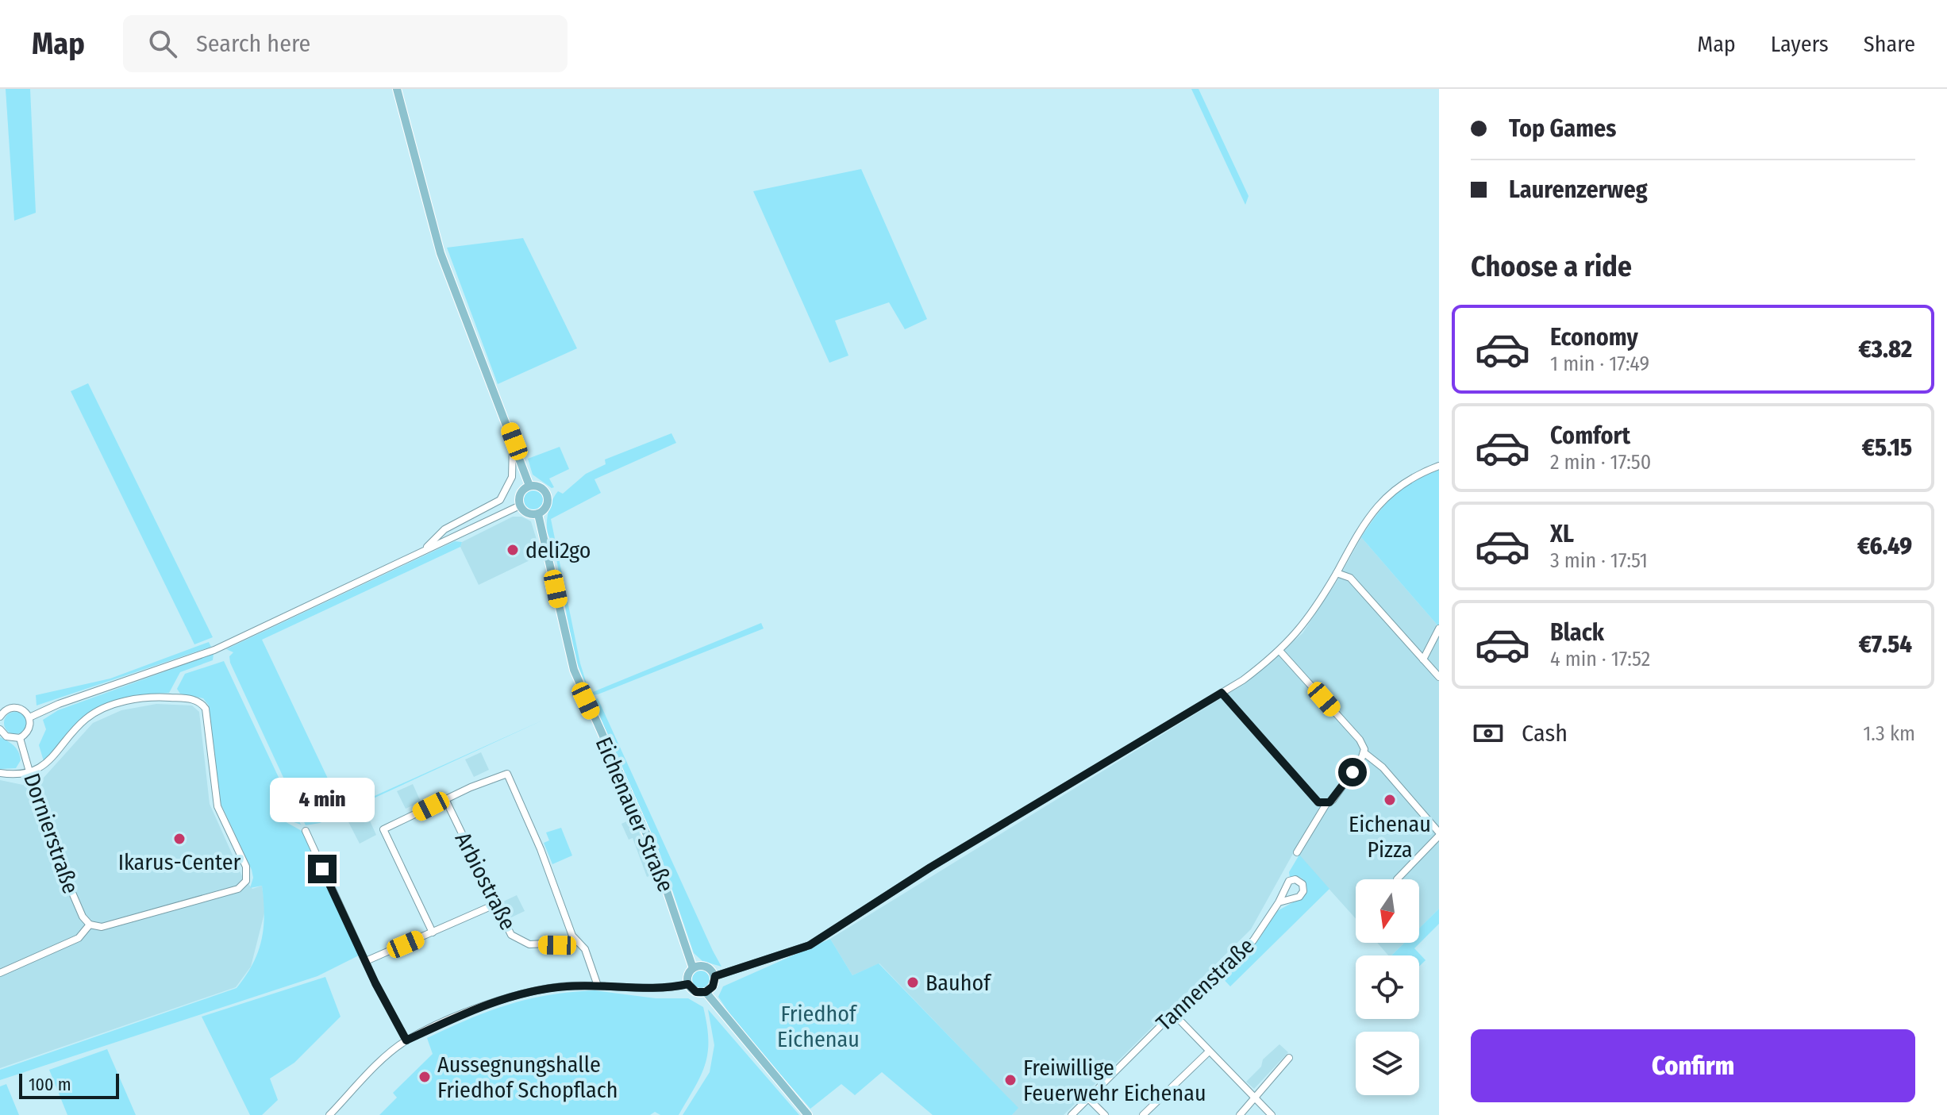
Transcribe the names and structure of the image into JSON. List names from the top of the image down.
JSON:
{
  "streets": {
    "main road": ["Eichenauer Straße"],
    "street": ["Dornierstraße", "Arbiostraße", "Tannenstraße"]
  },
  "parks": ["Friedhof Eichenau"],
  "places": [
    "deli2go",
    "Eichenau Pizza",
    "Ikarus-Center",
    "Bauhof",
    "Aussegnungshalle Friedhof Schopflach",
    "Freiwillige Feuerwehr Eichenau"
  ],
  "scale_bar": "100 m",
  "north": "bottom",
  "page": {
    "header": "Map",
    "search": "Search here",
    "nav": ["Map", "Layers", "Share"],
    "banner": ["Top Games", "Laurenzerweg"],
    "heading": "Choose a ride",
    "list": [
      {
        "name": "Economy",
        "note": "1 min · 17:49",
        "value": "€3.82"
      },
      {
        "name": "Comfort",
        "note": "2 min · 17:50",
        "value": "€5.15"
      },
      {
        "name": "XL",
        "note": "3 min · 17:51",
        "value": "€6.49"
      },
      {
        "name": "Black",
        "note": "4 min · 17:52",
        "value": "€7.54"
      }
    ],
    "pay": ["Cash", "1.3 km"],
    "bubble": "4 min",
    "buttons": "Confirm",
    "scale": "100 m"
  }
}
